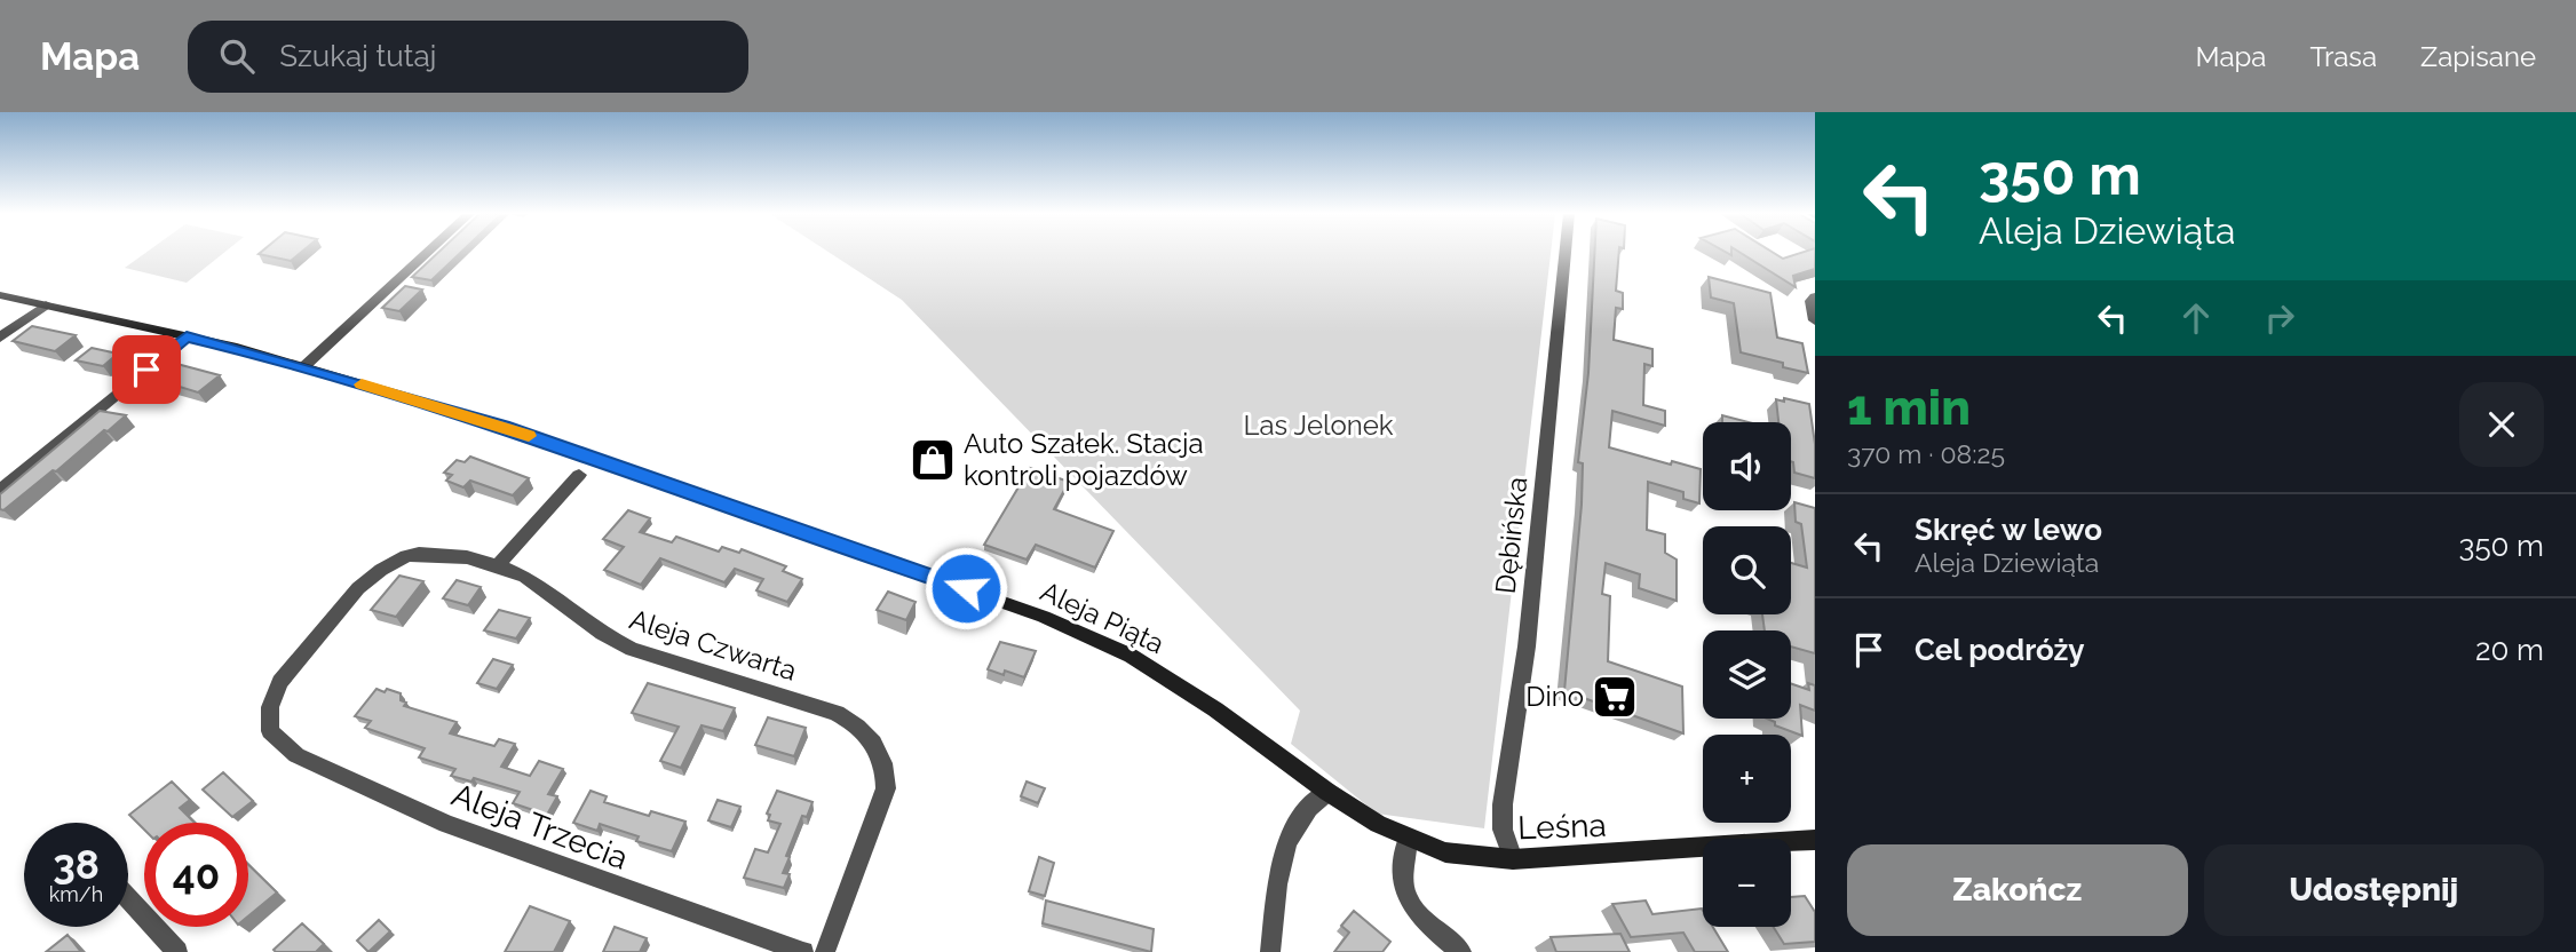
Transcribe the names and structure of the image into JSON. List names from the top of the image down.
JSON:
{
  "streets": {
    "street": [
      "Dębińska",
      "Aleja Piąta",
      "Aleja Czwarta",
      "Aleja Trzecia",
      "Leśna"
    ]
  },
  "crossings": [
    ["Dębińska", "Leśna"],
    ["Aleja Piąta", "Leśna"],
    ["Aleja Czwarta", "Aleja Trzecia"]
  ],
  "parks": ["Las Jelonek"],
  "places": {
    "shop": ["Auto Szałek. Stacja kontroli pojazdów"],
    "supermarket": ["Dino"]
  },
  "page": {
    "header": "Mapa",
    "search": "Szukaj tutaj",
    "nav": ["Mapa", "Trasa", "Zapisane"],
    "turn": ["350 m", "Aleja Dziewiąta"],
    "heading": ["1 min", "370 m · 08:25"],
    "map_buttons": ["+", "−"],
    "list": [
      {
        "name": "Skręć w lewo",
        "note": "Aleja Dziewiąta",
        "value": "350 m"
      },
      {
        "name": "Cel podróży",
        "value": "20 m"
      }
    ],
    "speed": "38 km/h",
    "limit": "40",
    "buttons": ["Zakończ", "Udostępnij"]
  }
}
